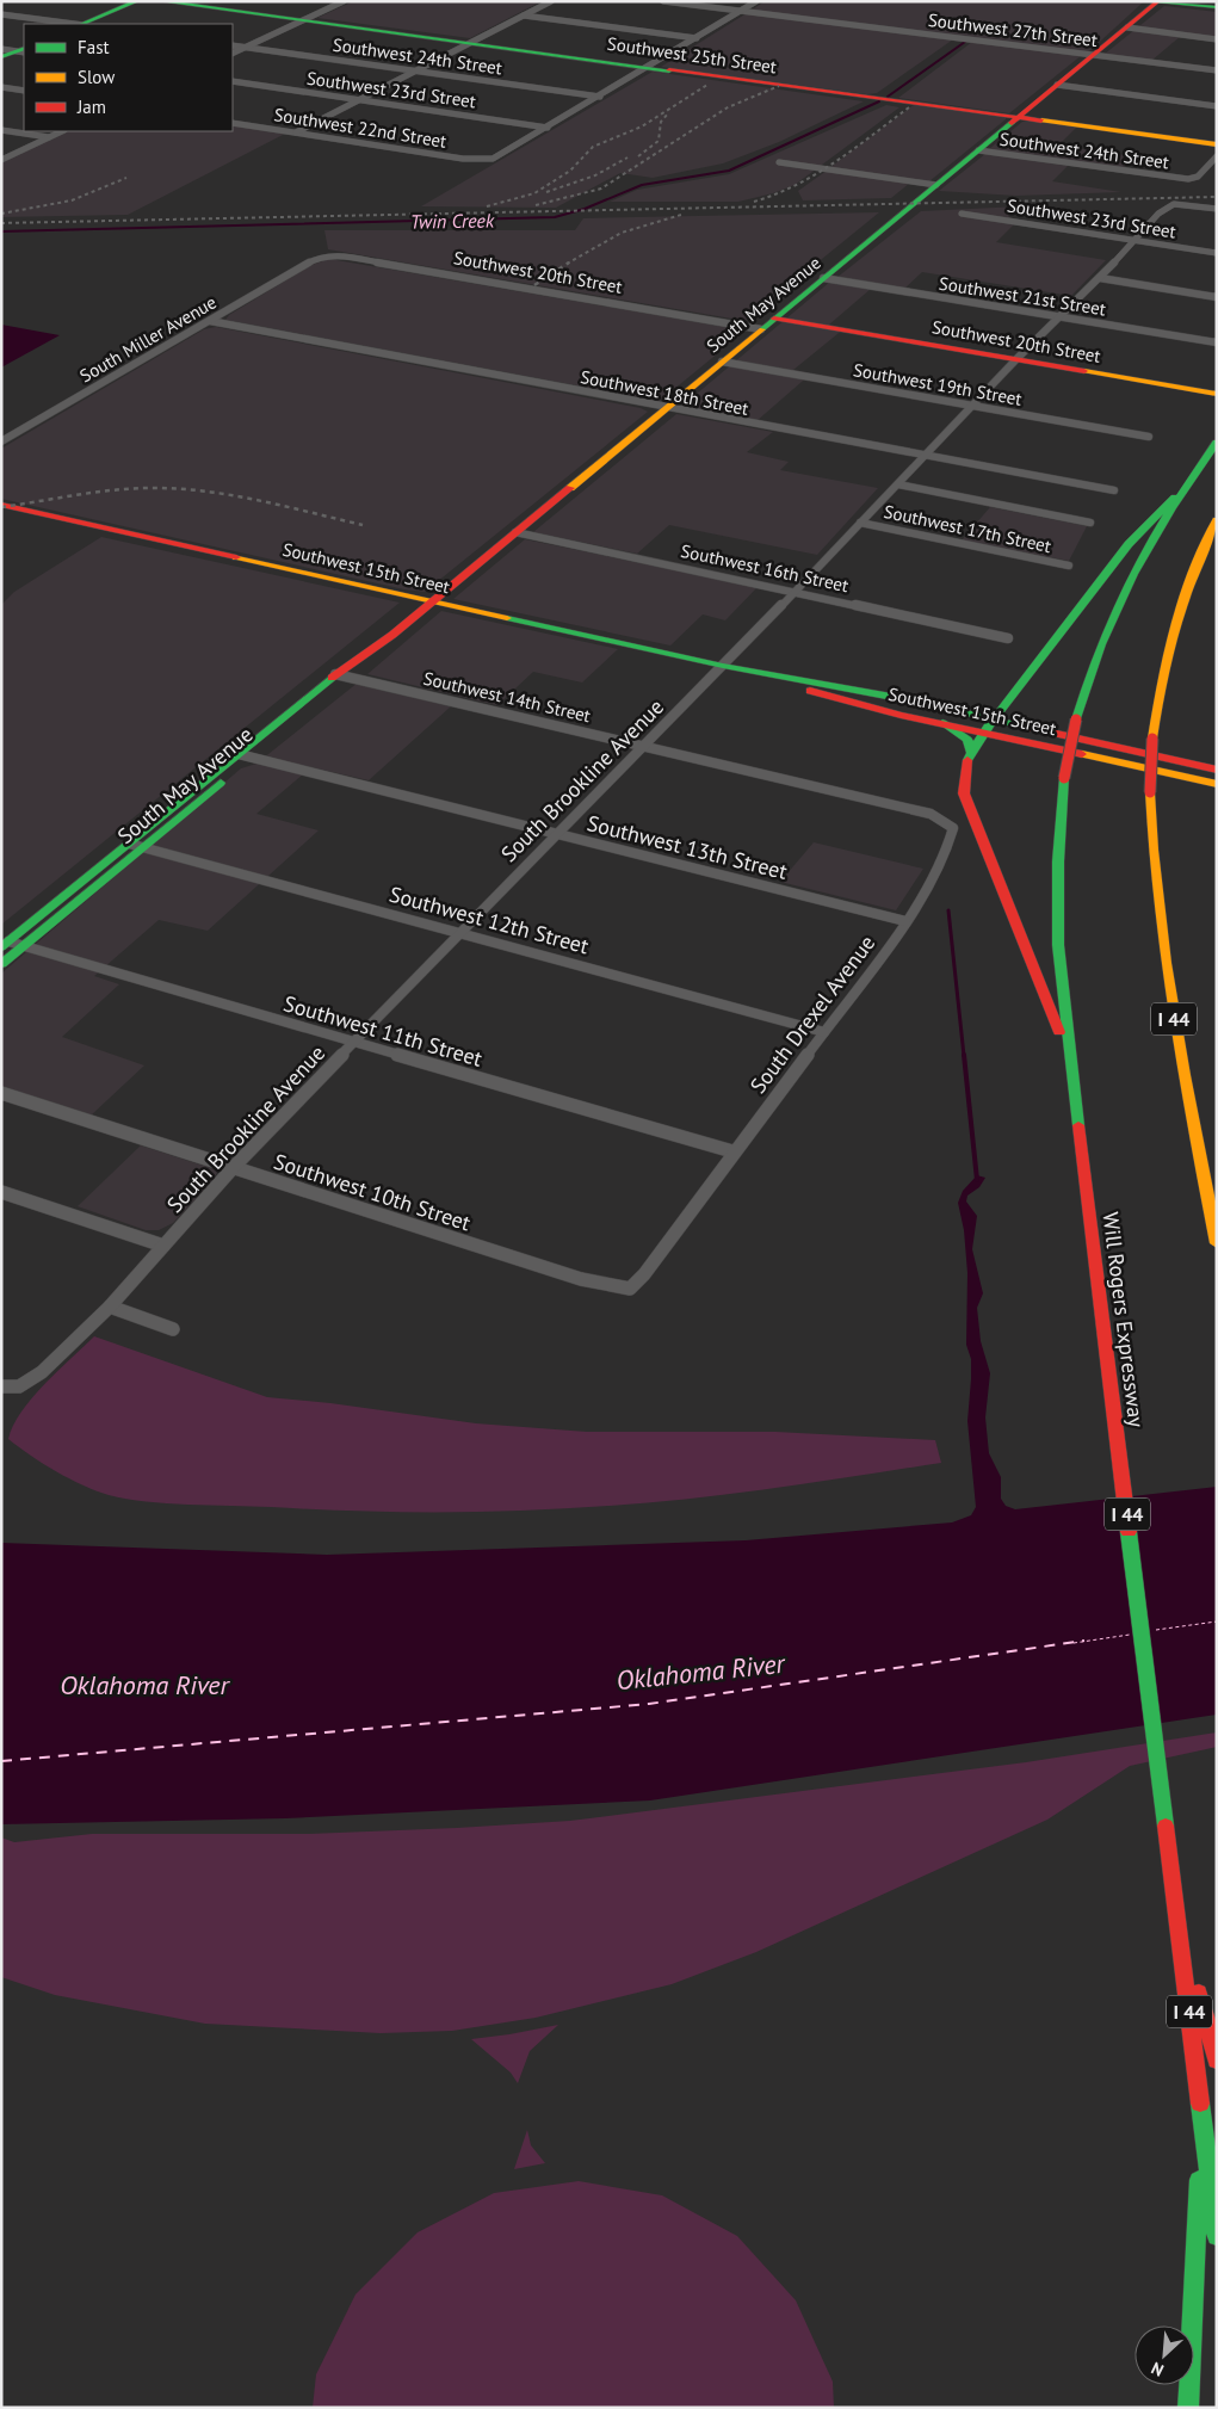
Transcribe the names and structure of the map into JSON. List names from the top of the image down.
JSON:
{
  "streets": {
    "main road": [
      "Southwest 25th Street",
      "Southwest 20th Street",
      "South May Avenue",
      "Southwest 15th Street",
      "I 44",
      "Will Rogers Expressway"
    ],
    "street": [
      "Southwest 27th Street",
      "Southwest 24th Street",
      "Southwest 23rd Street",
      "Southwest 22nd Street",
      "Southwest 21st Street",
      "South Miller Avenue",
      "Southwest 19th Street",
      "Southwest 18th Street",
      "Southwest 17th Street",
      "Southwest 16th Street",
      "Southwest 14th Street",
      "South Brookline Avenue",
      "Southwest 13th Street",
      "Southwest 12th Street",
      "South Drexel Avenue",
      "Southwest 11th Street",
      "Southwest 10th Street"
    ]
  },
  "crossings": [
    ["Southwest 27th Street", "South May Avenue"],
    ["Southwest 25th Street", "South May Avenue"],
    ["Southwest 24th Street", "South May Avenue"],
    ["Southwest 23rd Street", "Southwest 22nd Street"],
    ["Southwest 23rd Street", "South Brookline Avenue"],
    ["Southwest 20th Street", "South May Avenue"],
    ["Southwest 20th Street", "South Miller Avenue"],
    ["Southwest 20th Street", "South Brookline Avenue"],
    ["Southwest 21st Street", "South May Avenue"],
    ["Southwest 21st Street", "South Brookline Avenue"],
    ["South May Avenue", "Southwest 19th Street"],
    ["South May Avenue", "Southwest 18th Street"],
    ["South May Avenue", "Southwest 15th Street"],
    ["South May Avenue", "Southwest 16th Street"],
    ["South May Avenue", "Southwest 14th Street"],
    ["South May Avenue", "Southwest 13th Street"],
    ["South May Avenue", "Southwest 12th Street"],
    ["South May Avenue", "Southwest 11th Street"],
    ["South Miller Avenue", "Southwest 18th Street"],
    ["Southwest 19th Street", "South Brookline Avenue"],
    ["Southwest 18th Street", "South Brookline Avenue"],
    ["Southwest 17th Street", "South Brookline Avenue"],
    ["Southwest 15th Street", "South Brookline Avenue"],
    ["Southwest 16th Street", "South Brookline Avenue"],
    ["Southwest 14th Street", "South Brookline Avenue"],
    ["Southwest 14th Street", "South Drexel Avenue"],
    ["South Brookline Avenue", "Southwest 13th Street"],
    ["South Brookline Avenue", "Southwest 12th Street"],
    ["South Brookline Avenue", "Southwest 11th Street"],
    ["South Brookline Avenue", "Southwest 10th Street"],
    ["Southwest 13th Street", "South Drexel Avenue"],
    ["Southwest 12th Street", "South Drexel Avenue"],
    ["South Drexel Avenue", "Southwest 11th Street"],
    ["South Drexel Avenue", "Southwest 10th Street"]
  ],
  "water": ["Twin Creek", "Oklahoma River"],
  "legend": ["Fast", "Slow", "Jam"],
  "north": "bottom left"
}
